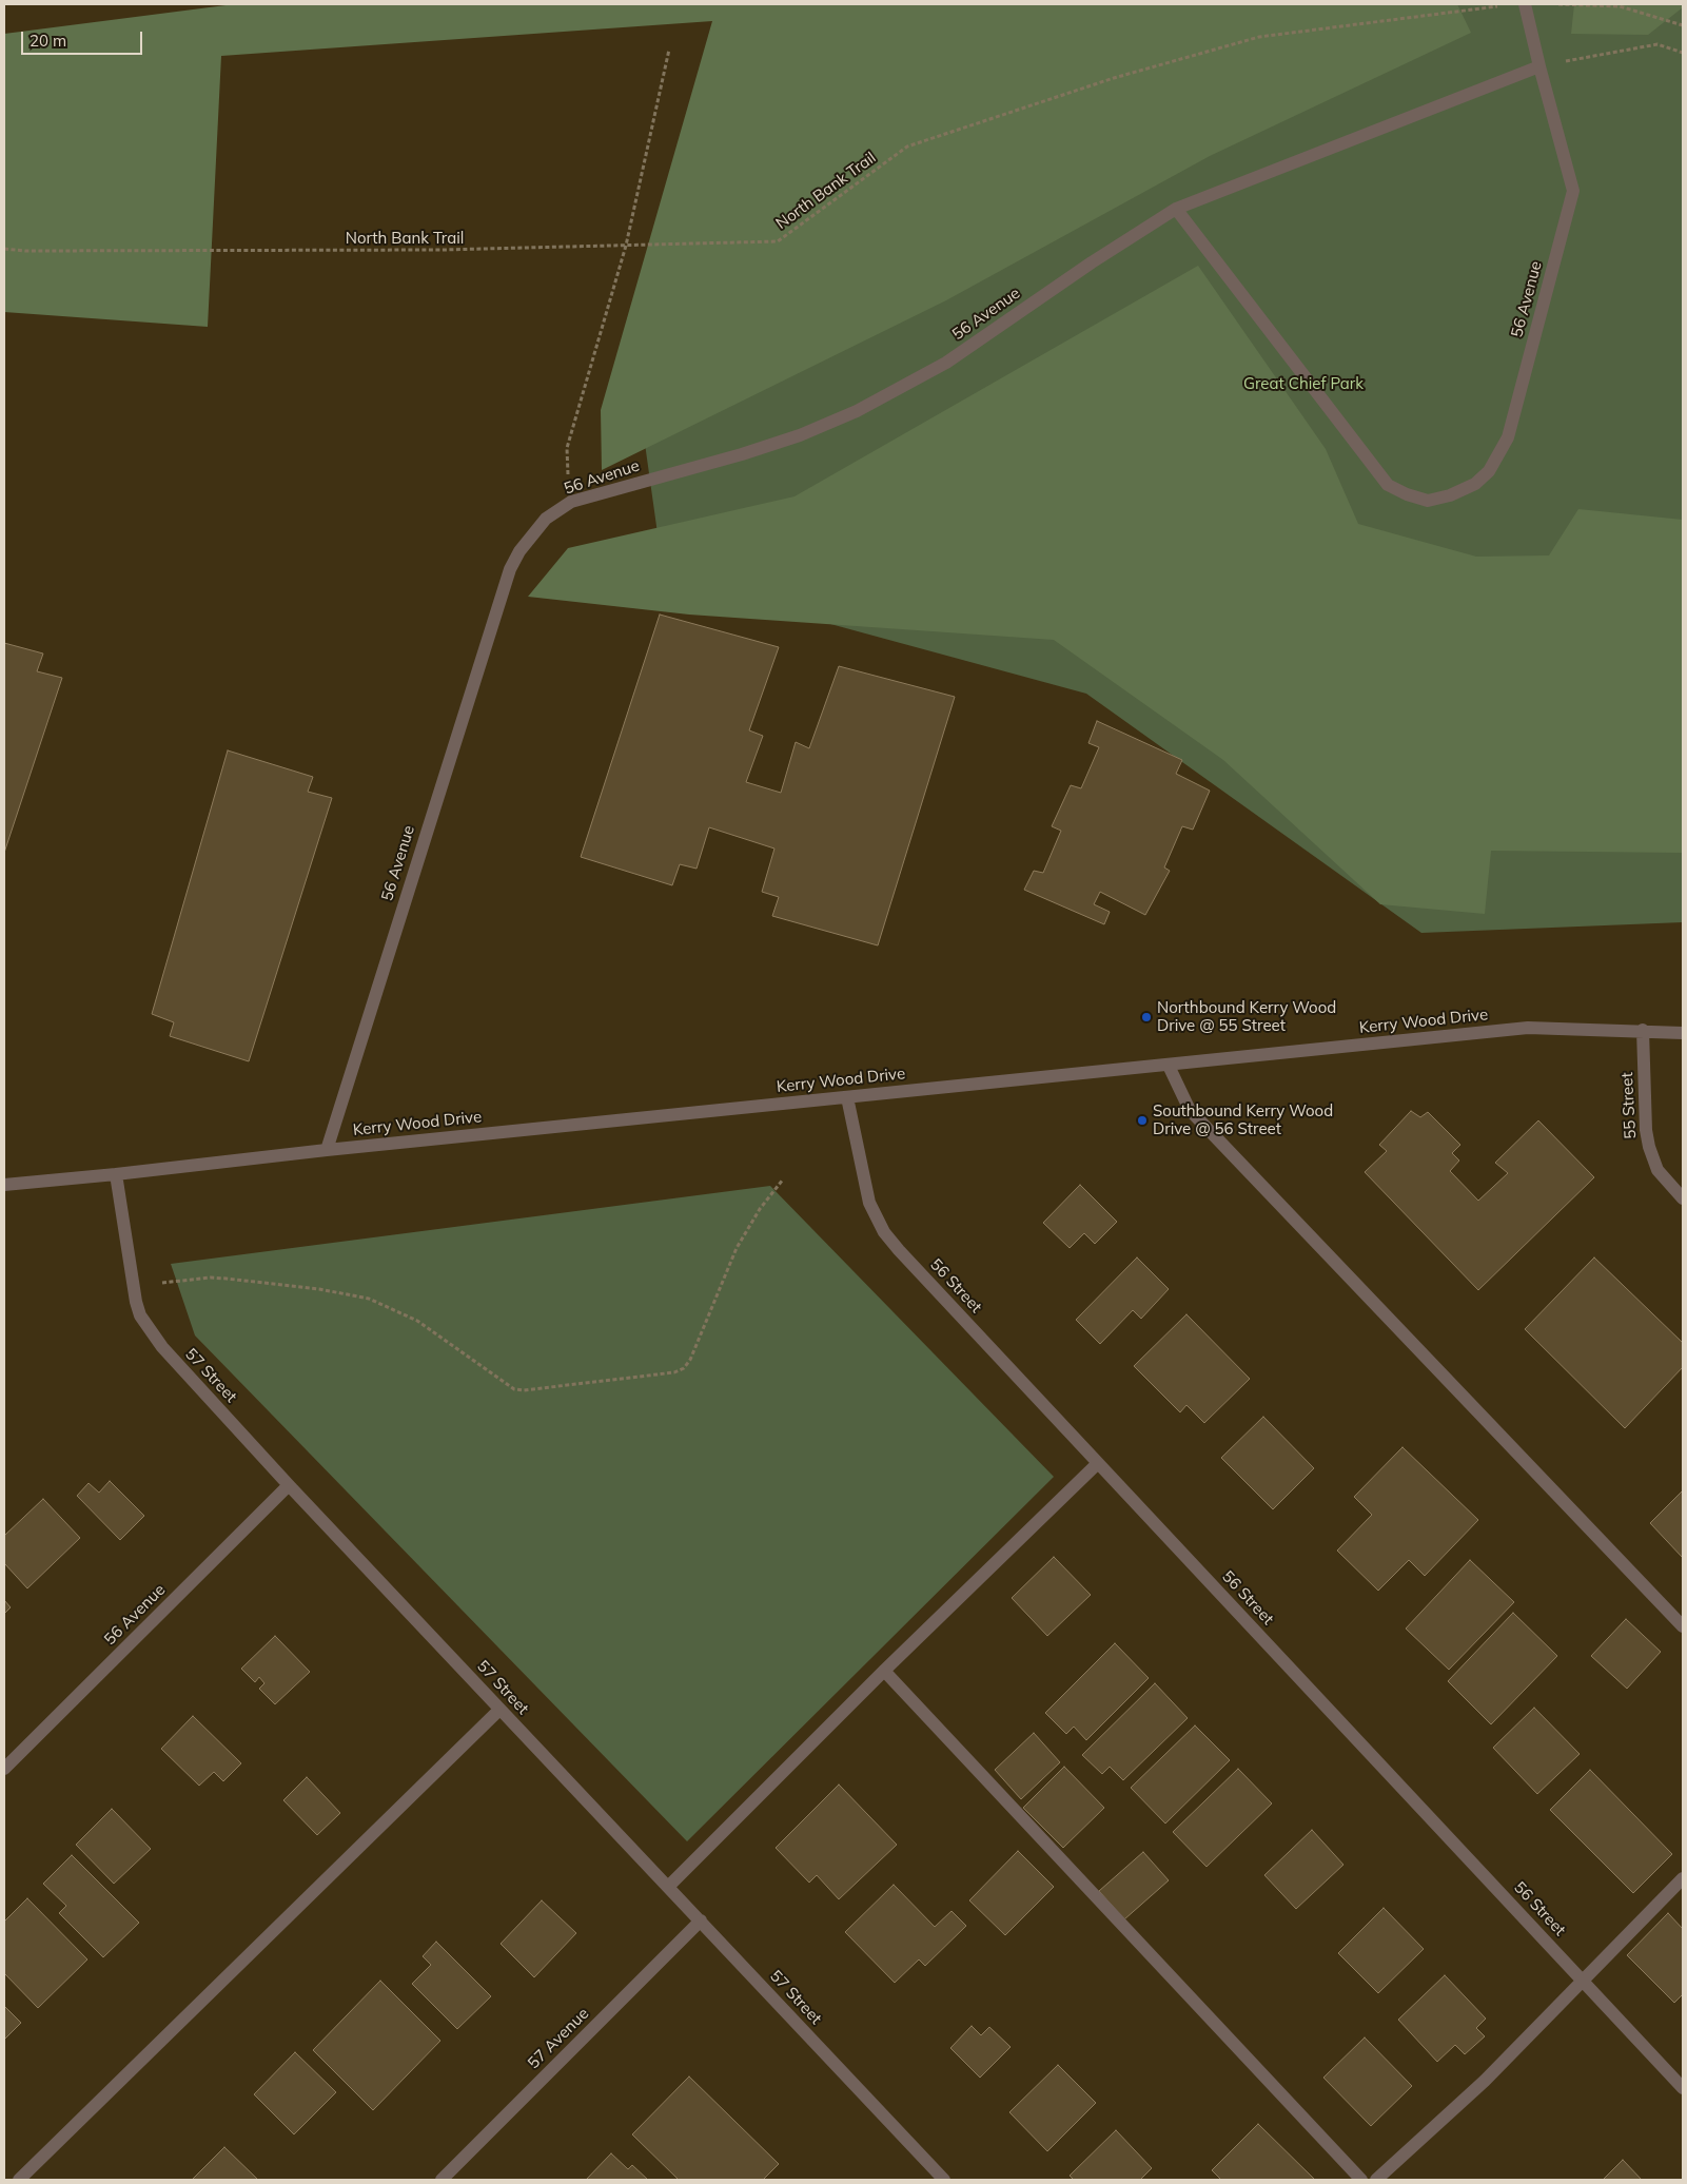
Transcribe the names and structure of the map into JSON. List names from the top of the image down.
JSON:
{
  "streets": {
    "street": [
      "56 Avenue",
      "Kerry Wood Drive",
      "55 Street",
      "56 Street",
      "57 Street",
      "57 Avenue"
    ],
    "path": ["North Bank Trail"]
  },
  "crossings": [
    ["56 Avenue", "Kerry Wood Drive"],
    ["56 Avenue", "57 Street"],
    ["Kerry Wood Drive", "55 Street"],
    ["Kerry Wood Drive", "56 Street"],
    ["Kerry Wood Drive", "57 Street"],
    ["57 Street", "57 Avenue"]
  ],
  "parks": ["Great Chief Park"],
  "places": ["Northbound Kerry Wood Drive @ 55 Street", "Southbound Kerry Wood Drive @ 56 Street"],
  "scale_bar": "20 m"
}
